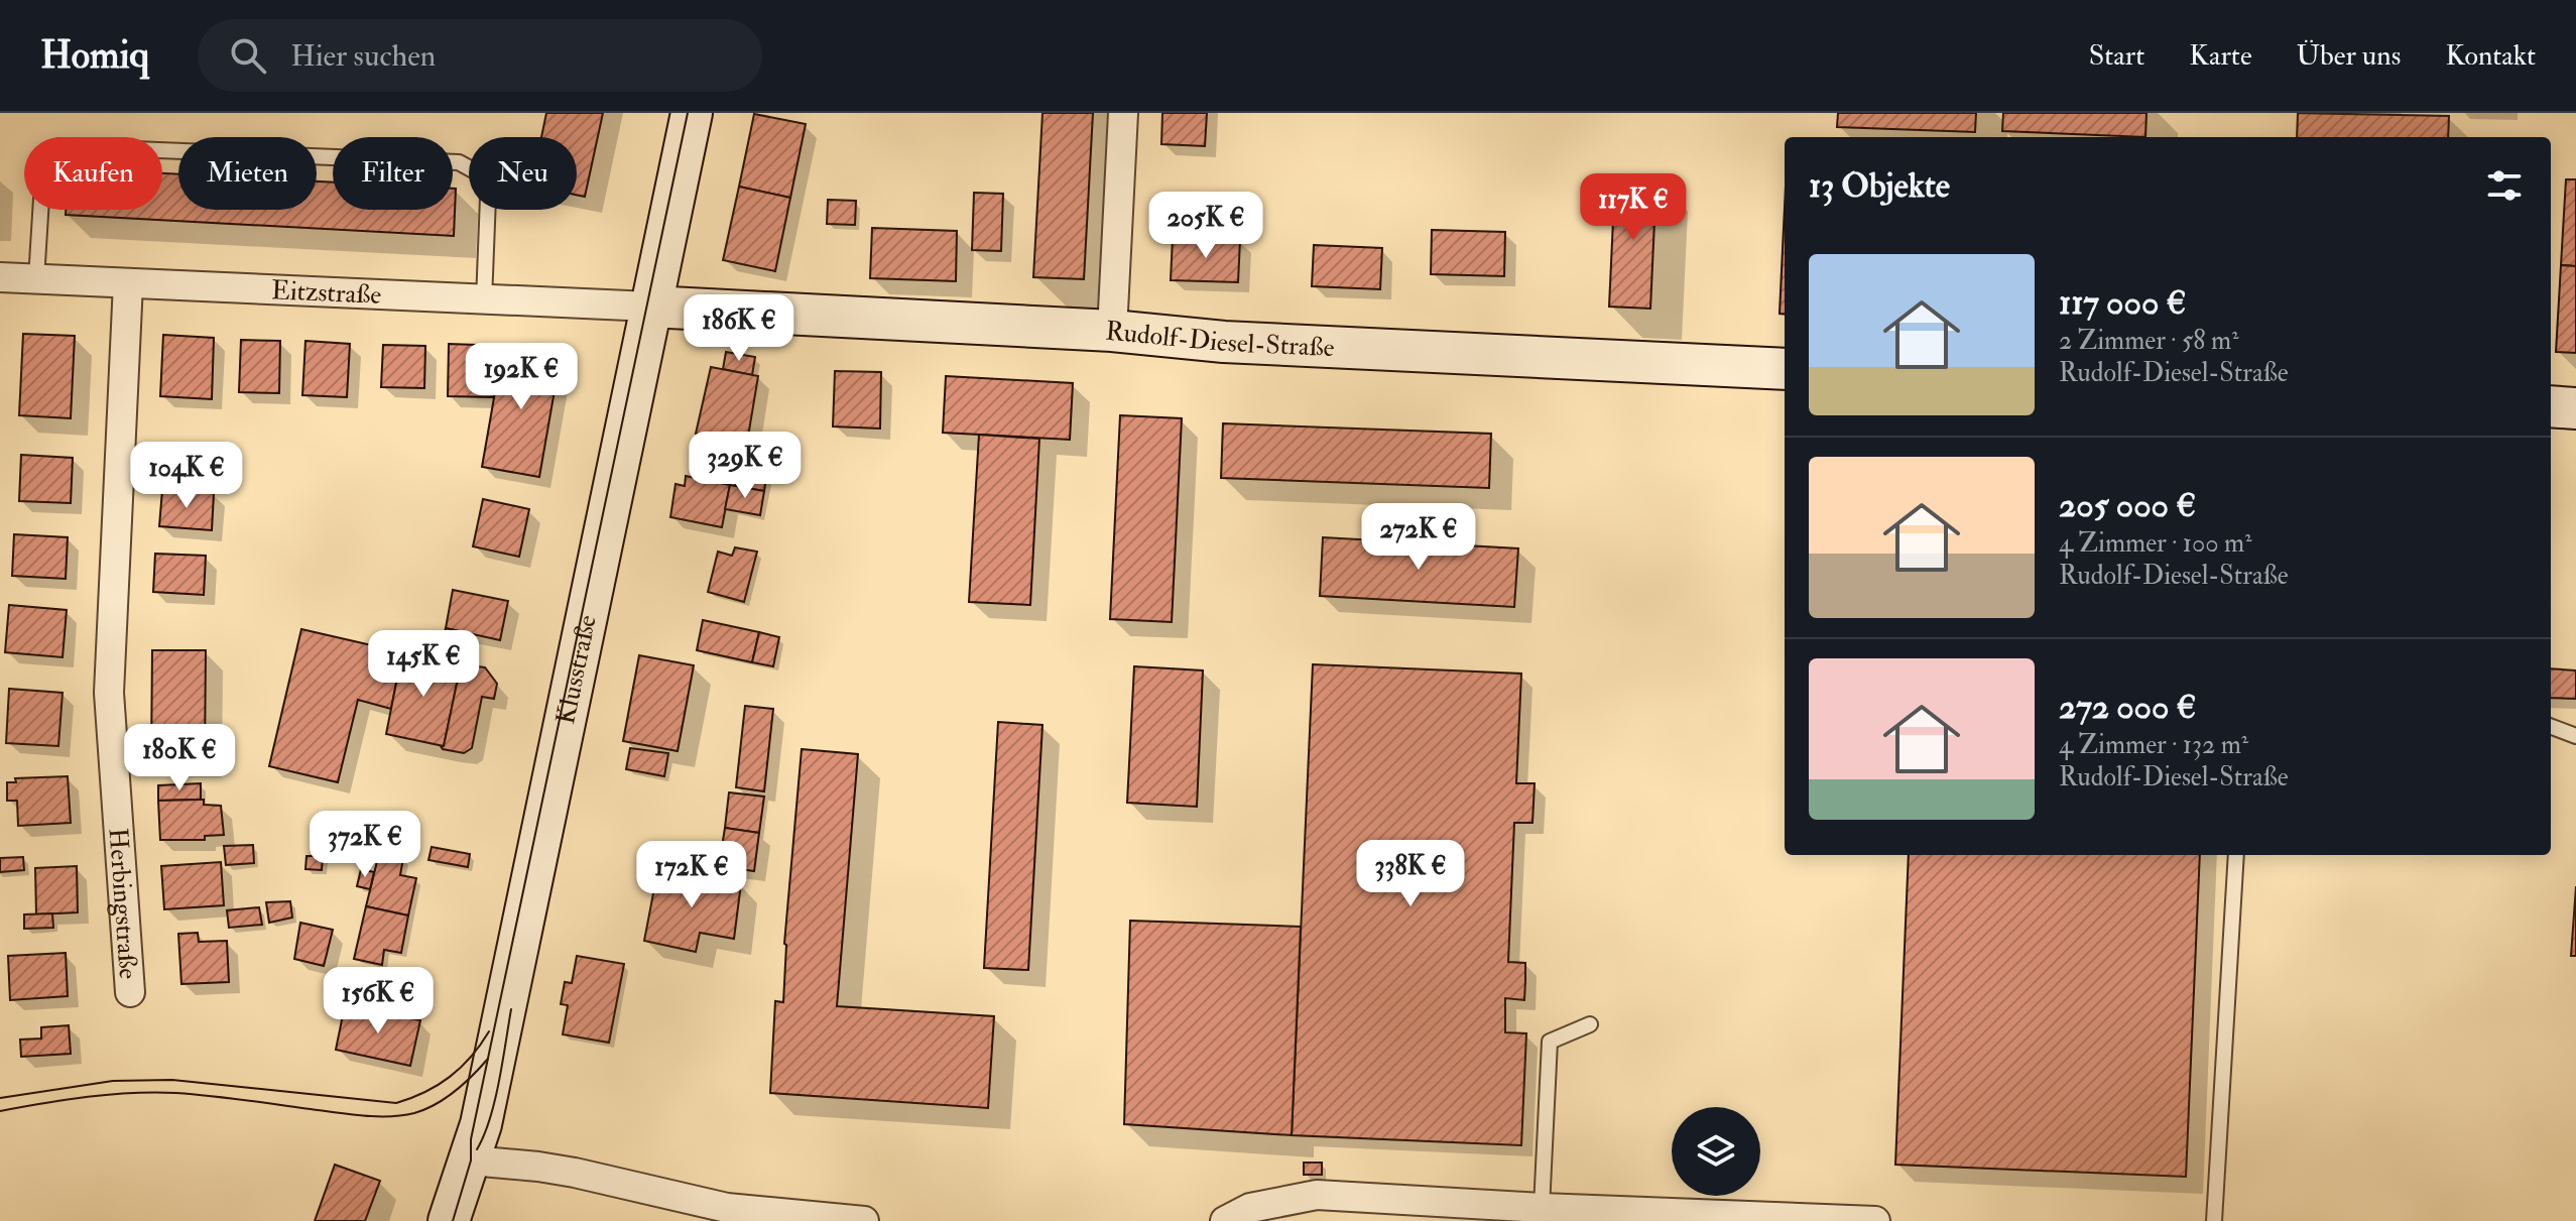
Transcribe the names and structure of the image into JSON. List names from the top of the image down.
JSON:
{
  "streets": {
    "street": [
      "Eitzstraße",
      "Rudolf-Diesel-Straße",
      "Klusstraße",
      "Herbingstraße"
    ]
  },
  "crossings": [
    ["Eitzstraße", "Rudolf-Diesel-Straße"],
    ["Eitzstraße", "Klusstraße"],
    ["Eitzstraße", "Herbingstraße"],
    ["Rudolf-Diesel-Straße", "Klusstraße"]
  ],
  "page": {
    "header": "Homiq",
    "search": "Hier suchen",
    "nav": [
      "Start",
      "Karte",
      "Über uns",
      "Kontakt"
    ],
    "chip": [
      "Kaufen",
      "Mieten",
      "Filter",
      "Neu"
    ],
    "heading": "13 Objekte",
    "price": [
      "117K €",
      "205K €",
      "186K €",
      "192K €",
      "329K €",
      "104K €",
      "272K €",
      "145K €",
      "180K €",
      "372K €",
      "338K €",
      "172K €",
      "156K €"
    ],
    "list": [
      {
        "name": "117 000 €",
        "note": "2 Zimmer · 58 m² · Rudolf-Diesel-Straße"
      },
      {
        "name": "205 000 €",
        "note": "4 Zimmer · 100 m² · Rudolf-Diesel-Straße"
      },
      {
        "name": "272 000 €",
        "note": "4 Zimmer · 132 m² · Rudolf-Diesel-Straße"
      }
    ]
  }
}
